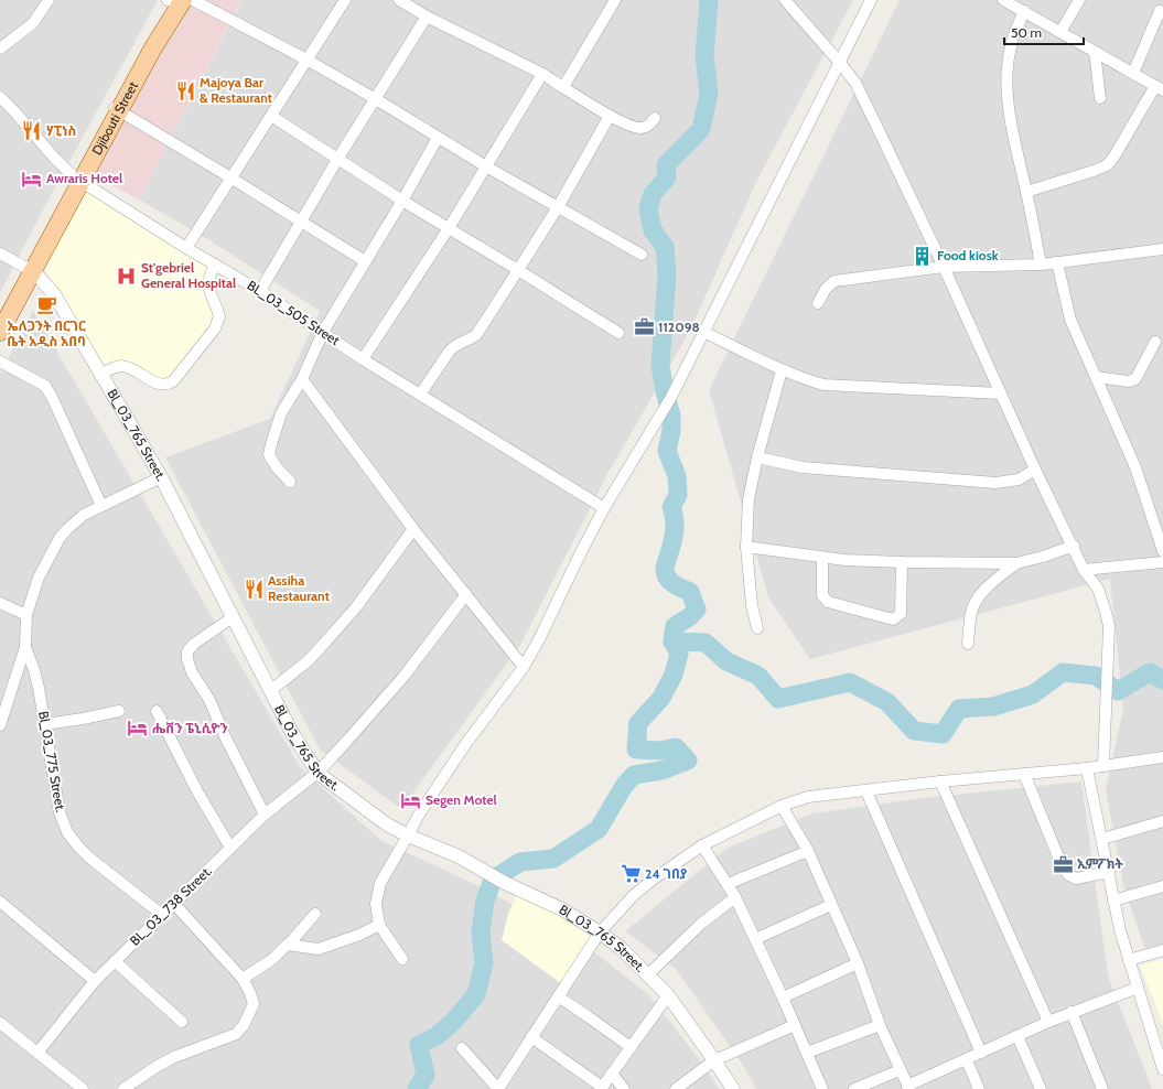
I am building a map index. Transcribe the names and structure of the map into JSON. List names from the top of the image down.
{
  "streets": {
    "main road": ["Djibouti Street"],
    "street": [
      "BL_03_505 Street",
      "Bl_03_765 Street.",
      "Bl_03_775 Street.",
      "BL_03_738 Street."
    ]
  },
  "crossings": [
    ["Djibouti Street", "BL_03_505 Street"],
    ["Djibouti Street", "Bl_03_765 Street."],
    ["Bl_03_765 Street.", "BL_03_738 Street."],
    ["Bl_03_775 Street.", "BL_03_738 Street."]
  ],
  "places": {
    "restaurant": ["Majoya Bar & Restaurant", "ሃፒነስ", "Assiha Restaurant"],
    "hotel": ["Awraris Hotel", "ሔቨን ፔኒሲዮን", "Segen Motel"],
    "building": ["Food kiosk"],
    "hospital": ["St'gebriel General Hospital"],
    "cafe": ["ኤለጋንት በርገር ቤት አዲስ አበባ"],
    "office": ["112098", "ኢምፖክት"],
    "supermarket": ["24 ገበያ"]
  },
  "scale_bar": "50 m"
}
